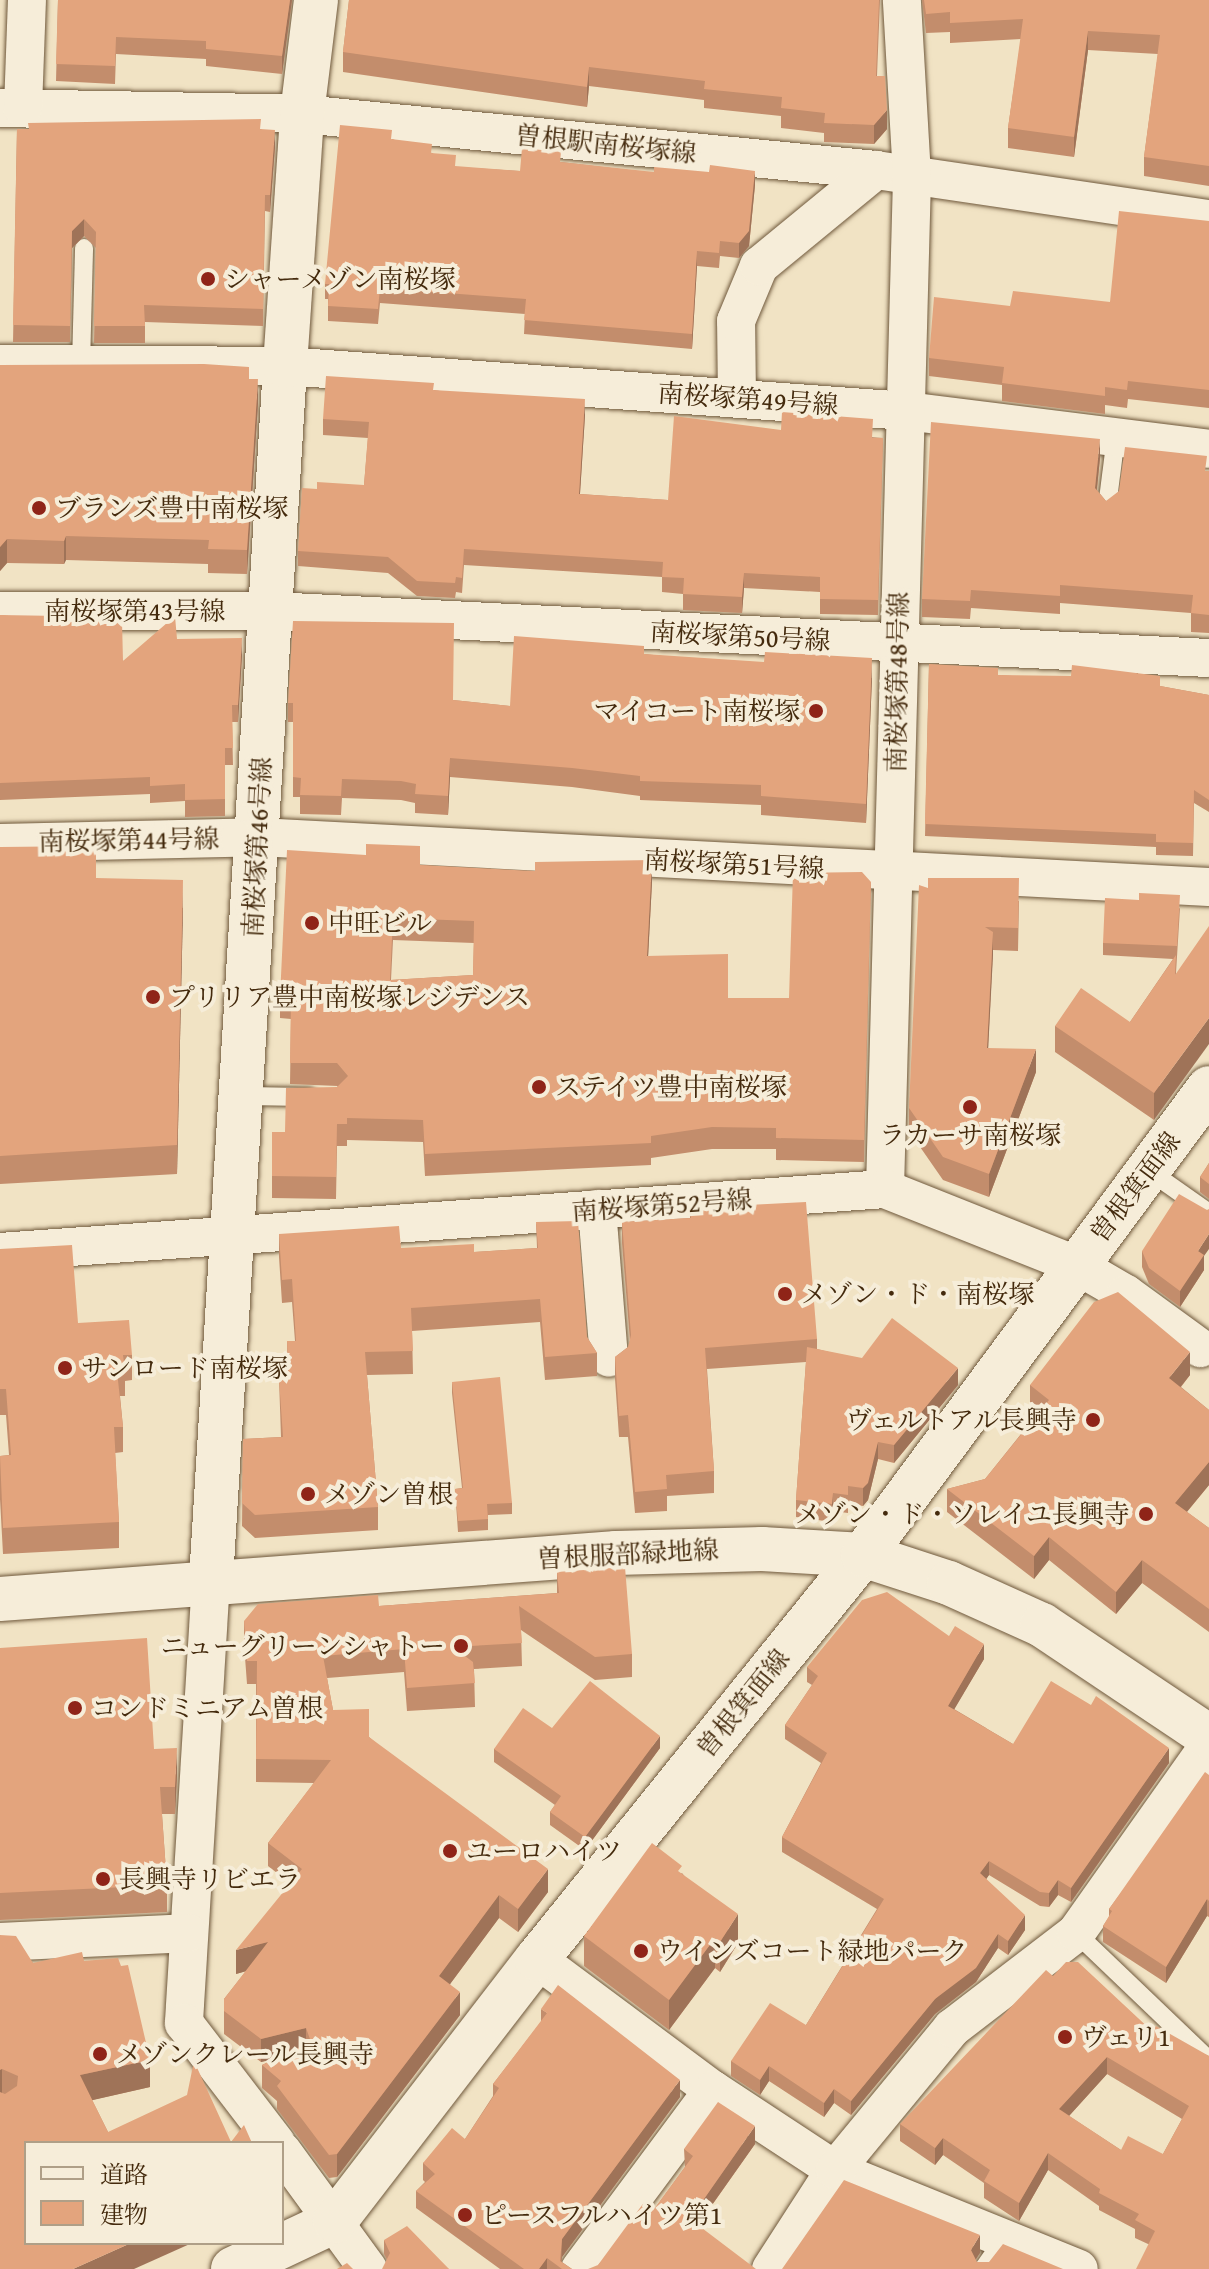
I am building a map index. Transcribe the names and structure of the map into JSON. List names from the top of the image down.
{
  "streets": {
    "street": [
      "曽根駅南桜塚線",
      "南桜塚第49号線",
      "南桜塚第43号線",
      "南桜塚第50号線",
      "南桜塚第48号線",
      "南桜塚第44号線",
      "南桜塚第46号線",
      "南桜塚第51号線",
      "曽根箕面線",
      "南桜塚第52号線",
      "曽根服部緑地線"
    ]
  },
  "crossings": [
    ["曽根駅南桜塚線", "南桜塚第48号線"],
    ["曽根駅南桜塚線", "南桜塚第46号線"],
    ["南桜塚第49号線", "南桜塚第48号線"],
    ["南桜塚第49号線", "南桜塚第46号線"],
    ["南桜塚第43号線", "南桜塚第50号線"],
    ["南桜塚第43号線", "南桜塚第46号線"],
    ["南桜塚第50号線", "南桜塚第48号線"],
    ["南桜塚第50号線", "南桜塚第46号線"],
    ["南桜塚第48号線", "南桜塚第51号線"],
    ["南桜塚第48号線", "南桜塚第52号線"],
    ["南桜塚第44号線", "南桜塚第46号線"],
    ["南桜塚第44号線", "南桜塚第51号線"],
    ["南桜塚第46号線", "南桜塚第51号線"],
    ["南桜塚第46号線", "南桜塚第52号線"],
    ["南桜塚第46号線", "曽根服部緑地線"],
    ["曽根箕面線", "南桜塚第52号線"],
    ["曽根箕面線", "曽根服部緑地線"]
  ],
  "places": [
    "シャーメゾン南桜塚",
    "ブランズ豊中南桜塚",
    "マイコート南桜塚",
    "中旺ビル",
    "プリリア豊中南桜塚レジデンス",
    "ステイツ豊中南桜塚",
    "ラカーサ南桜塚",
    "メゾン・ド・南桜塚",
    "サンロード南桜塚",
    "ヴェルトアル長興寺",
    "メゾン曽根",
    "メゾン・ド・ソレイユ長興寺",
    "ニューグリーンシャトー",
    "コンドミニアム曽根",
    "ユーロハイツ",
    "長興寺リビエラ",
    "ウインズコート緑地パーク",
    "ヴェリ1",
    "メゾンクレール長興寺",
    "ピースフルハイツ第1"
  ],
  "legend": ["道路", "建物"]
}
